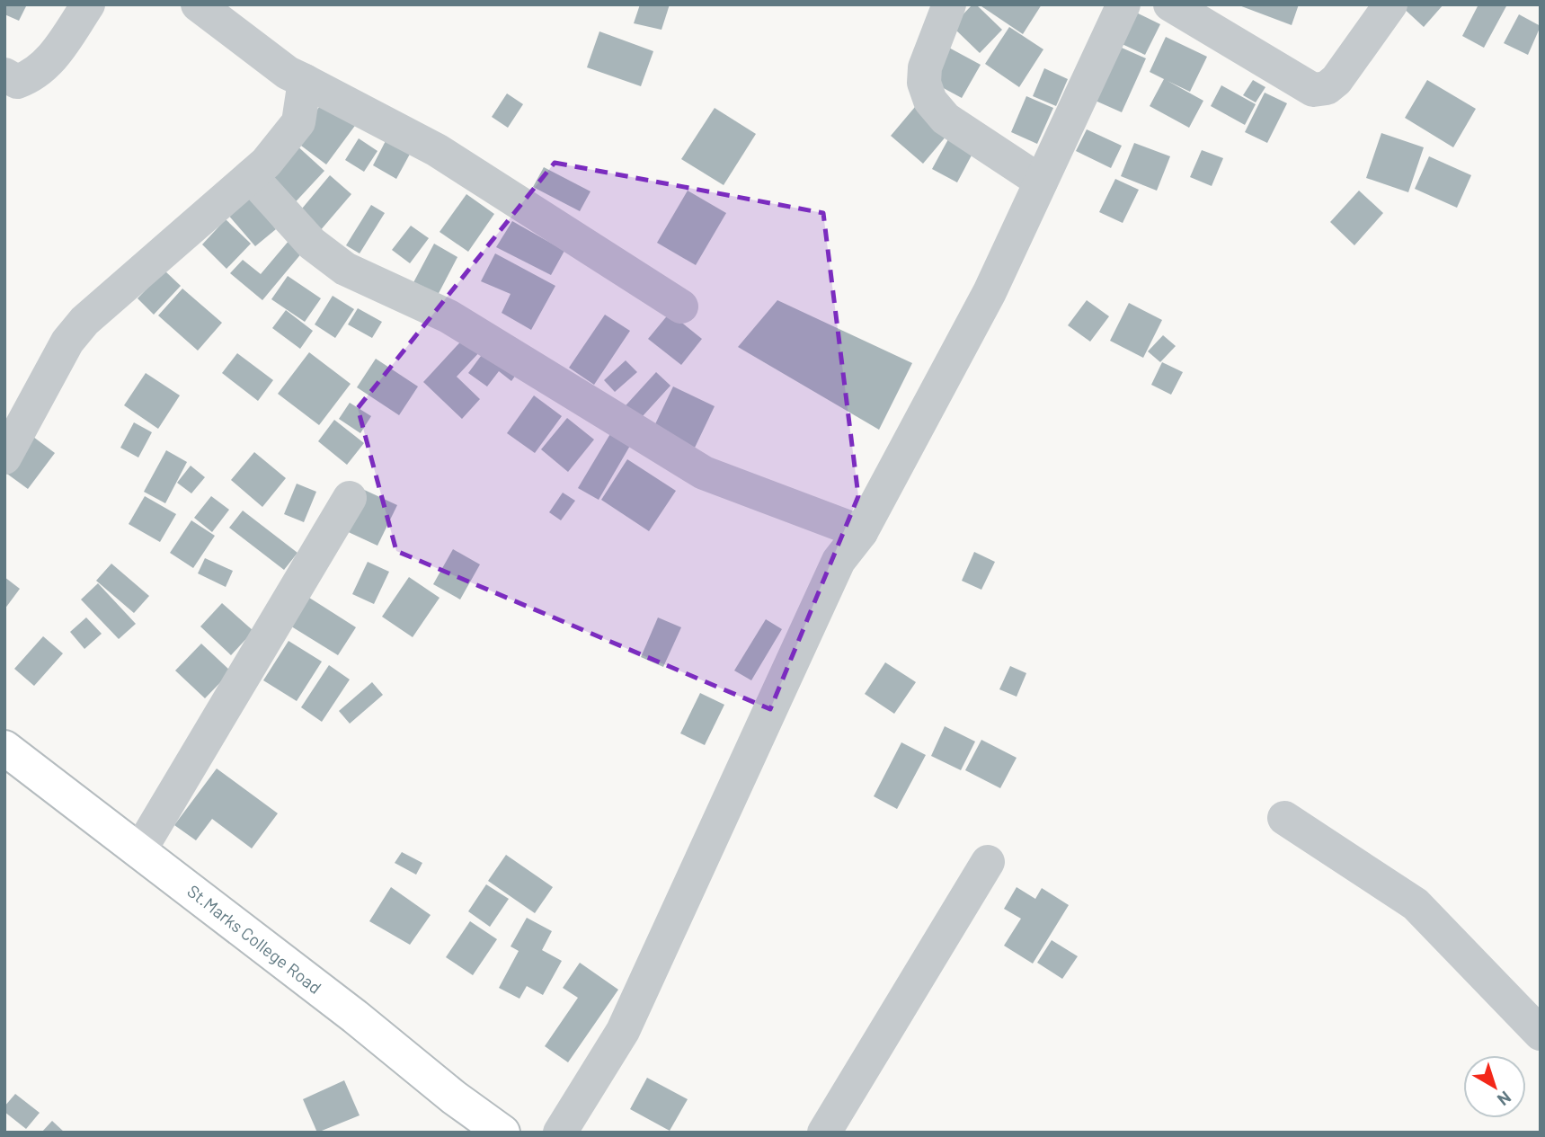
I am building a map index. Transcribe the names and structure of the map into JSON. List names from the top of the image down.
{
  "streets": {
    "main road": ["St.Marks College Road"]
  },
  "north": "bottom right"
}
